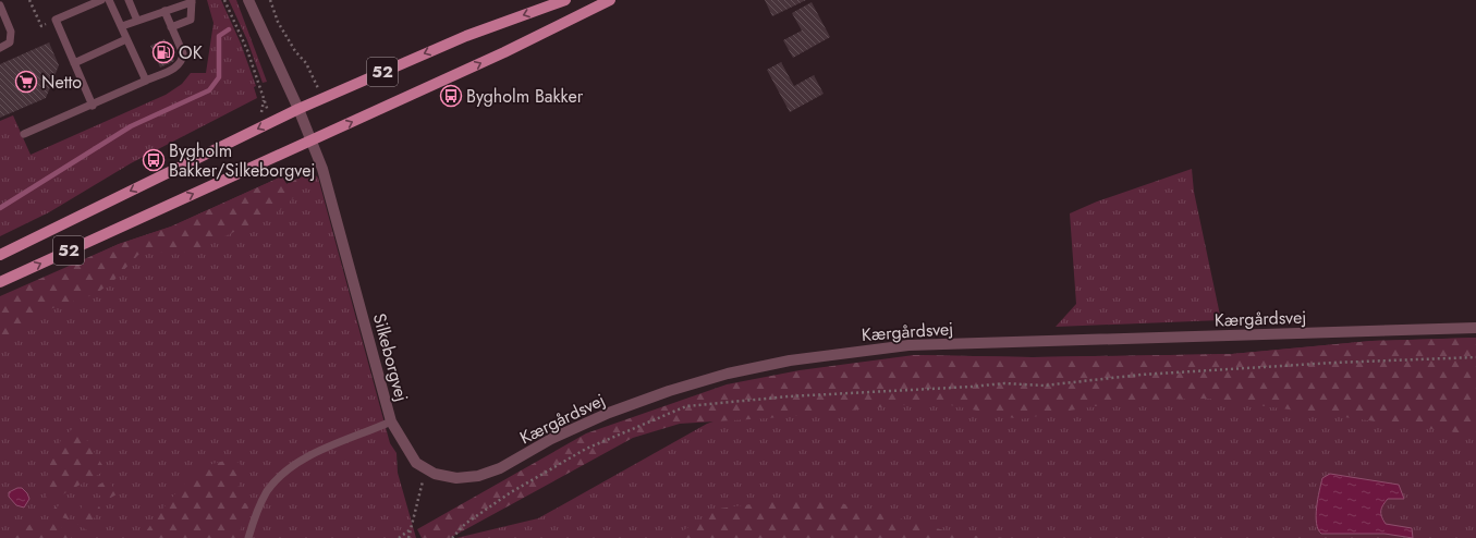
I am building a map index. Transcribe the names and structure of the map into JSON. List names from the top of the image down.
{
  "streets": {
    "main road": ["52"],
    "street": ["Kærgårdsvej", "Silkeborgvej"]
  },
  "crossings": [
    ["52", "Silkeborgvej"],
    ["Kærgårdsvej", "Silkeborgvej"]
  ],
  "places": {
    "fuel station": ["OK"],
    "supermarket": ["Netto"],
    "bus stop": ["Bygholm Bakker", "Bygholm Bakker/Silkeborgvej"]
  }
}
